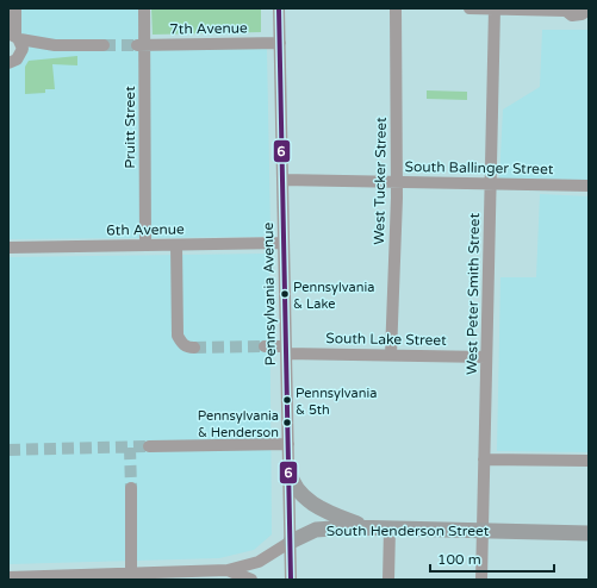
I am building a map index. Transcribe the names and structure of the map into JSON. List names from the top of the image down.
{
  "streets": {
    "main road": ["South Henderson Street"],
    "street": [
      "7th Avenue",
      "Pruitt Street",
      "South Ballinger Street",
      "West Tucker Street",
      "6th Avenue",
      "Pennsylvania Avenue",
      "West Peter Smith Street",
      "South Lake Street"
    ]
  },
  "crossings": [
    ["7th Avenue", "Pruitt Street"],
    ["7th Avenue", "Pennsylvania Avenue"],
    ["Pruitt Street", "6th Avenue"],
    ["South Ballinger Street", "West Tucker Street"],
    ["South Ballinger Street", "Pennsylvania Avenue"],
    ["South Ballinger Street", "West Peter Smith Street"],
    ["West Tucker Street", "South Lake Street"],
    ["6th Avenue", "Pennsylvania Avenue"],
    ["Pennsylvania Avenue", "South Lake Street"],
    ["Pennsylvania Avenue", "South Henderson Street"],
    ["West Peter Smith Street", "South Lake Street"],
    ["West Peter Smith Street", "South Henderson Street"]
  ],
  "places": ["Pennsylvania & Lake", "Pennsylvania & 5th", "Pennsylvania & Henderson"],
  "lines": ["transit line 6"],
  "scale_bar": "100 m"
}
